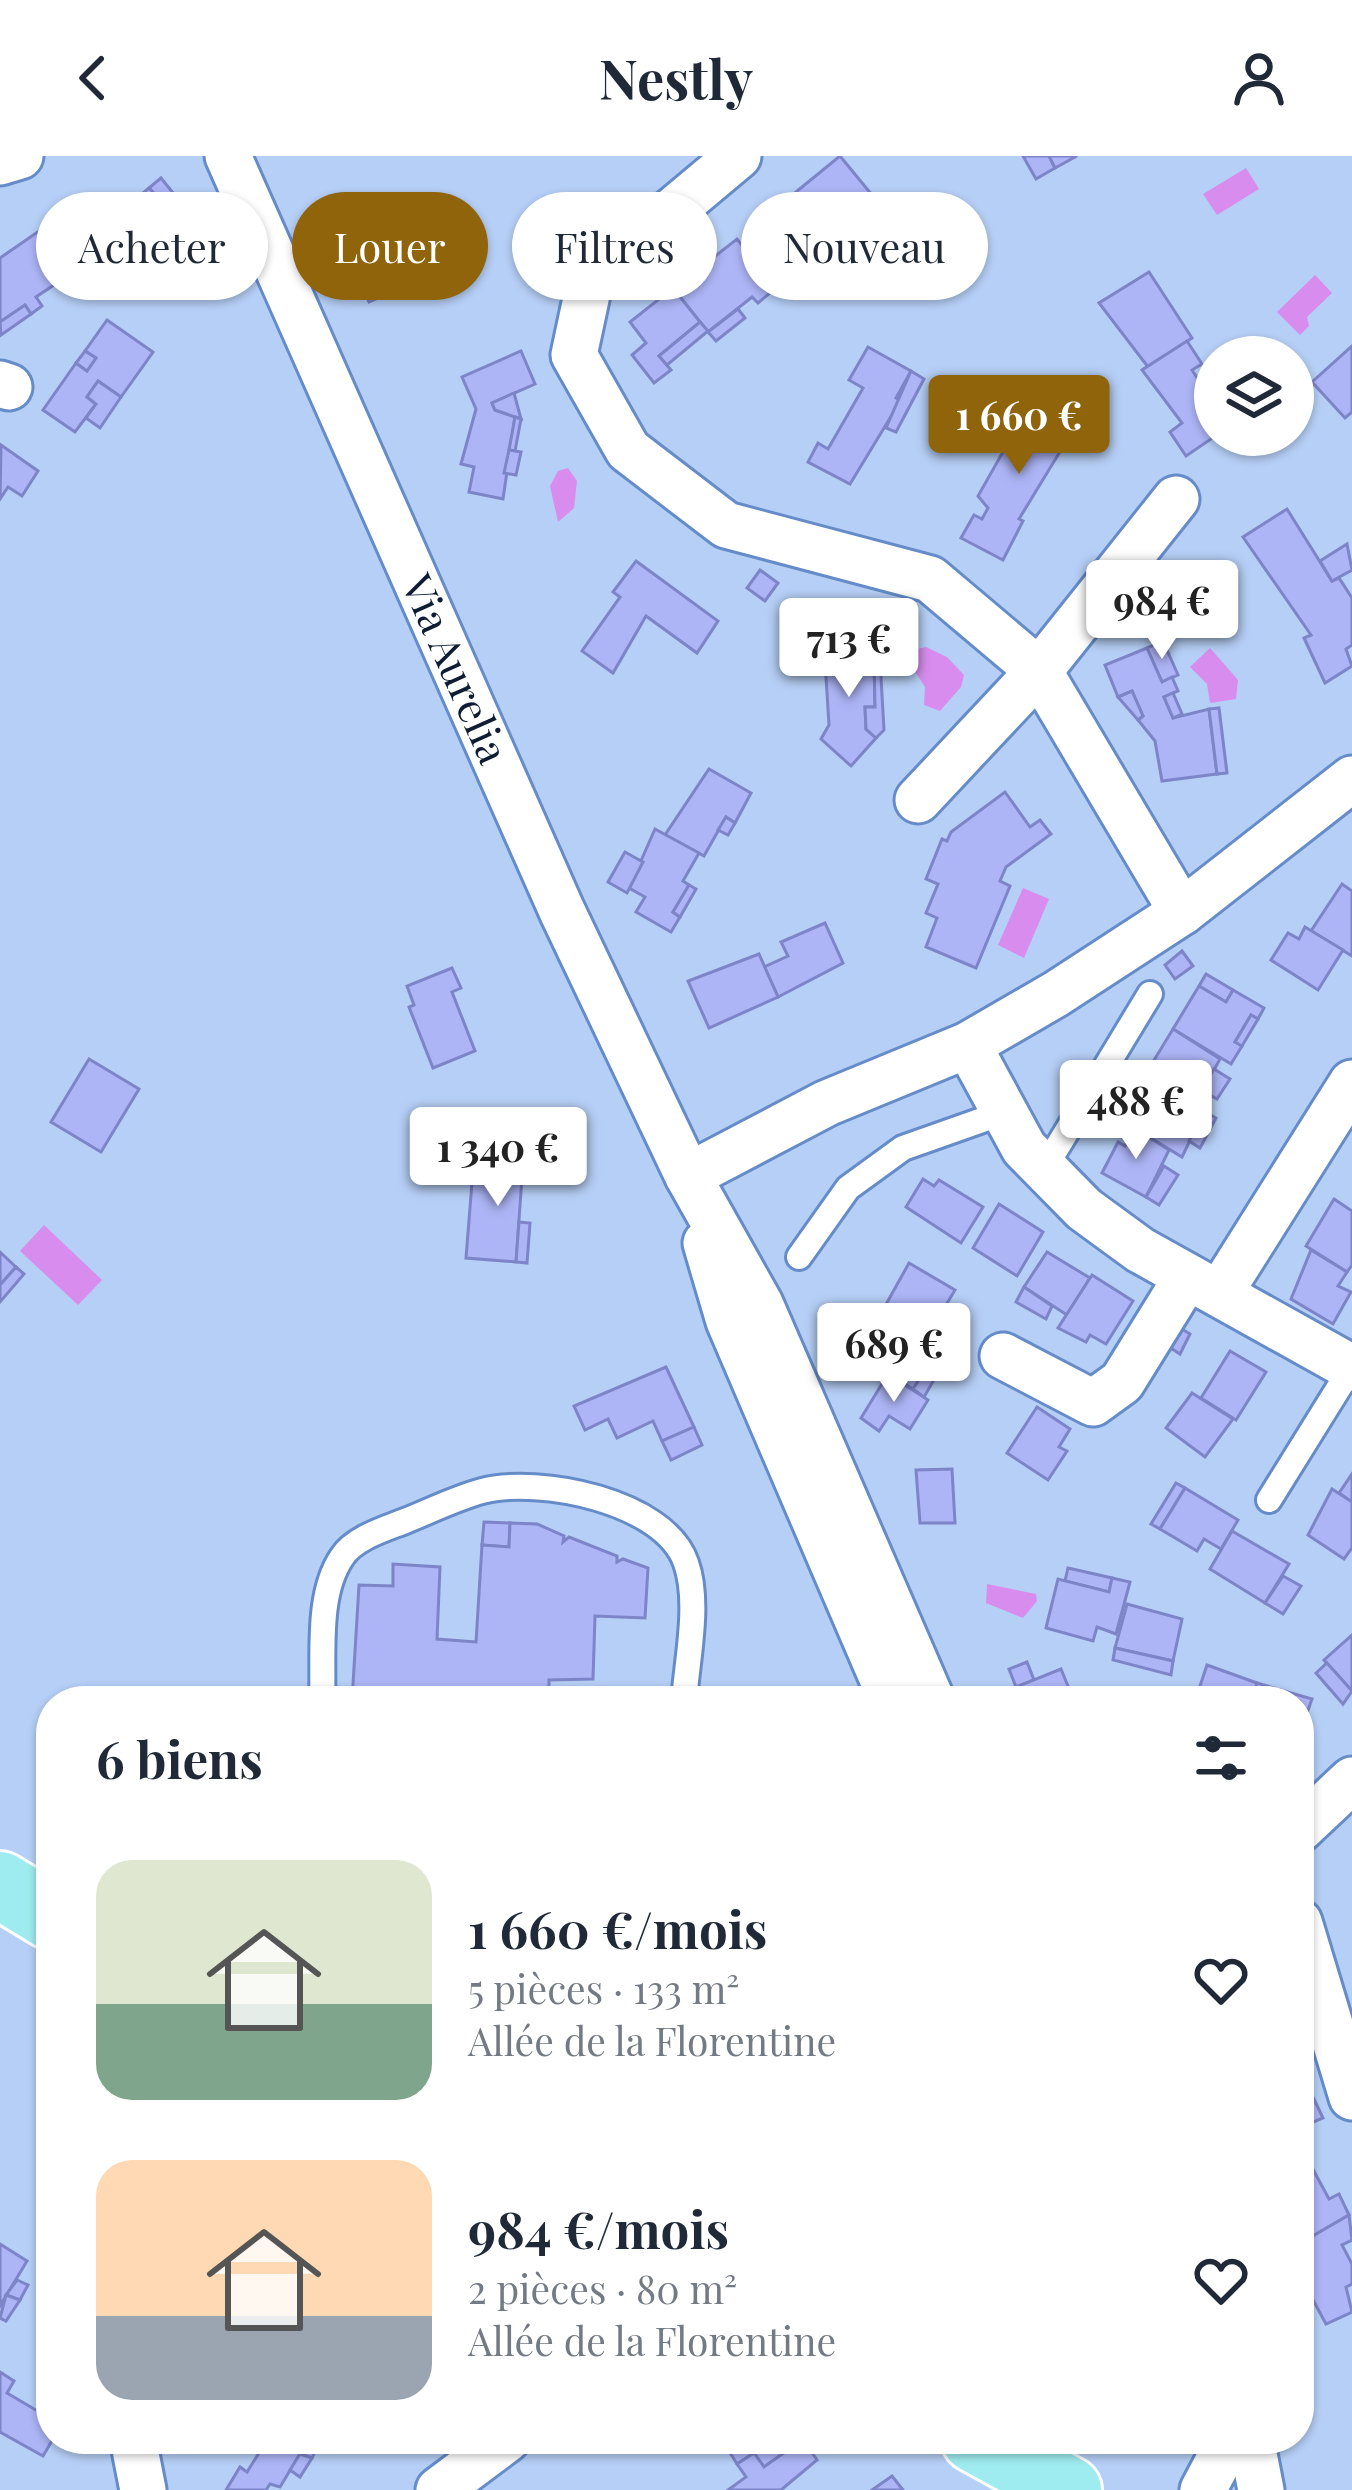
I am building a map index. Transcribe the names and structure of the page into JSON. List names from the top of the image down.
{
  "streets": {
    "street": ["Via Aurelia"]
  },
  "page": {
    "header": "Nestly",
    "chip": [
      "Acheter",
      "Louer",
      "Filtres",
      "Nouveau"
    ],
    "price": [
      "1 660 €",
      "984 €",
      "713 €",
      "488 €",
      "1 340 €",
      "689 €"
    ],
    "heading": "6 biens",
    "list": [
      {
        "name": "1 660 €/mois",
        "note": "5 pièces · 133 m² · Allée de la Florentine"
      },
      {
        "name": "984 €/mois",
        "note": "2 pièces · 80 m² · Allée de la Florentine"
      }
    ]
  }
}
